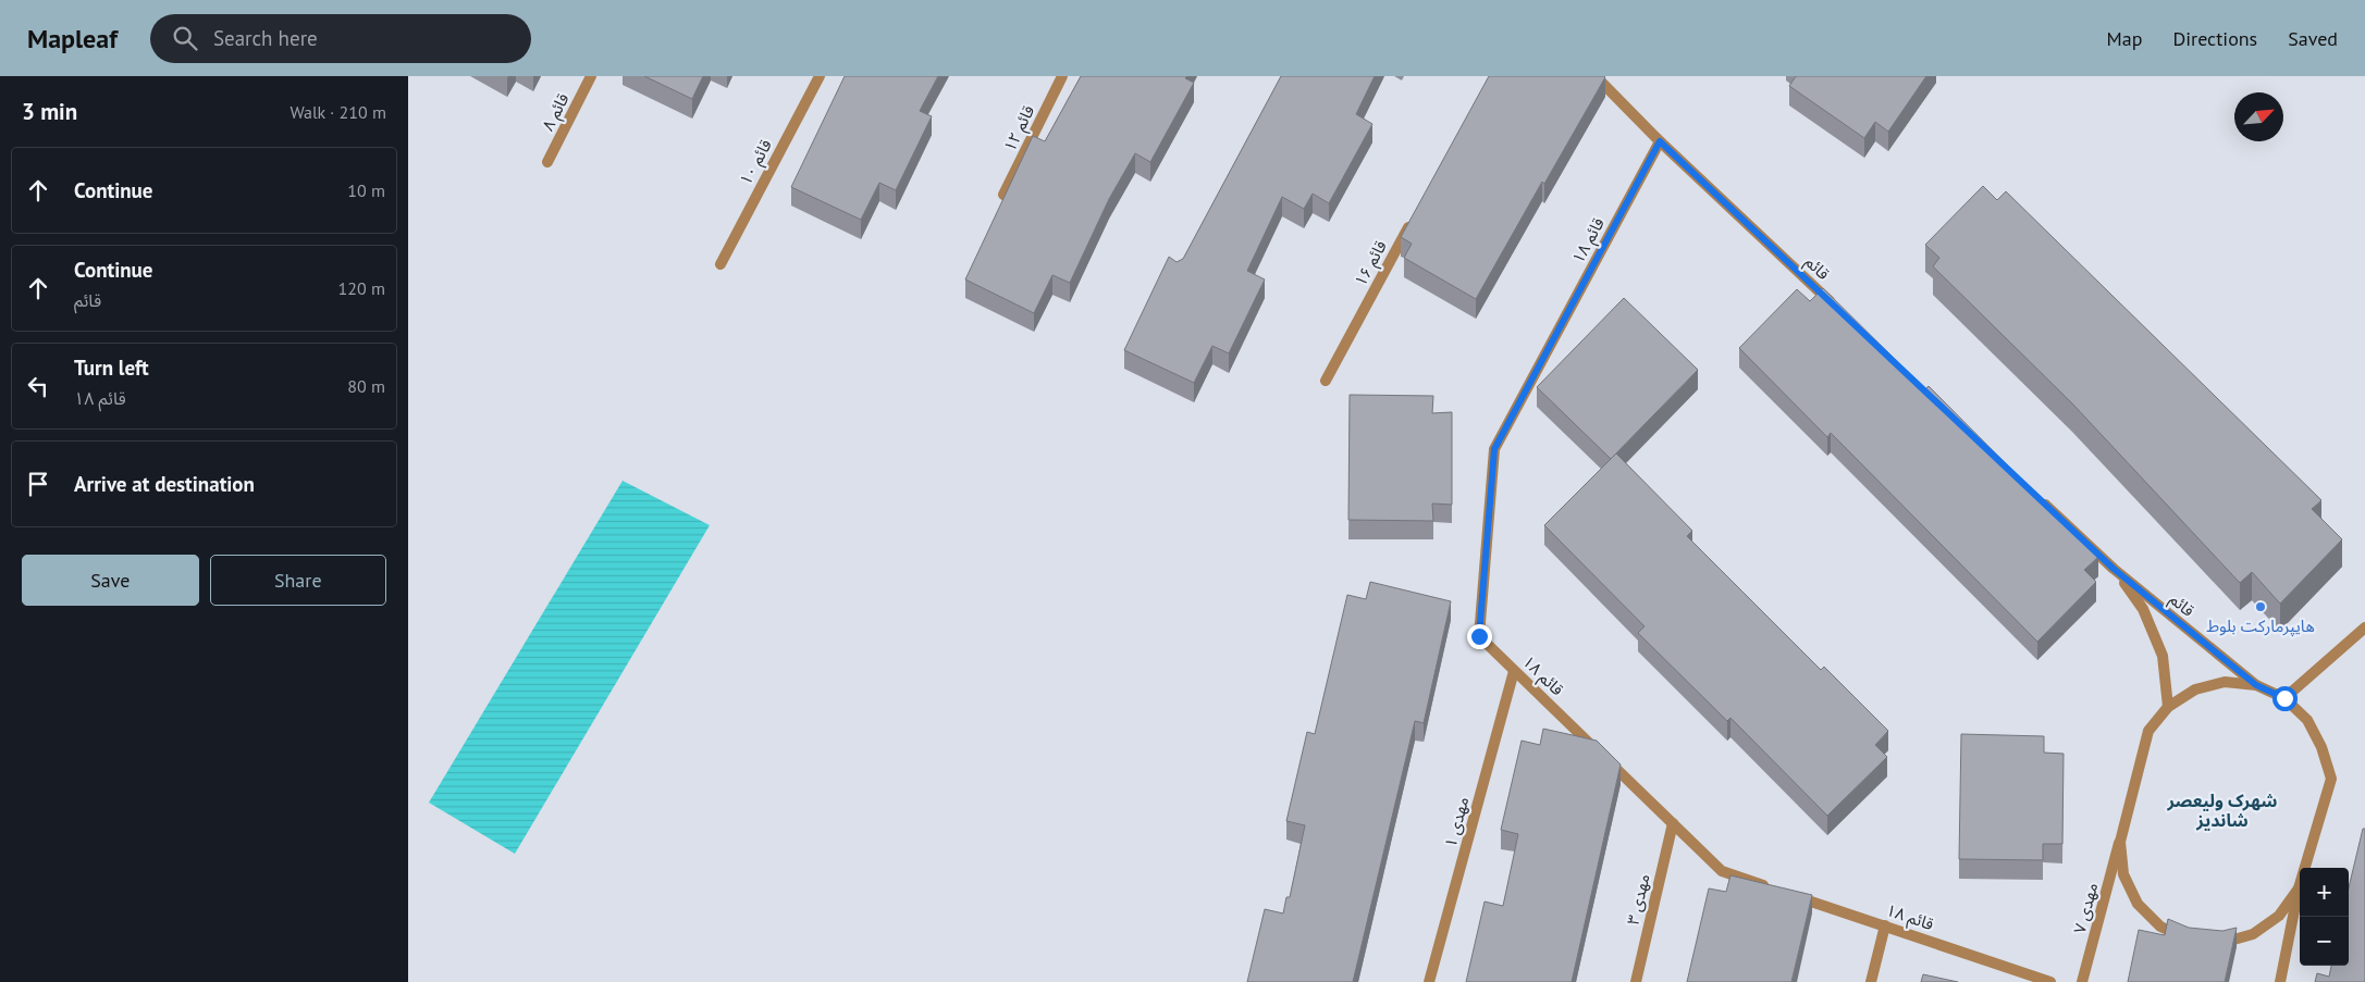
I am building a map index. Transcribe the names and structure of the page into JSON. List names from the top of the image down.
{
  "streets": {
    "street": [
      "قائم ۸",
      "قائم ۱۲",
      "قائم ۱۰",
      "قائم ۱۸",
      "قائم ۱۶",
      "قائم",
      "مهدی ۱",
      "مهدی ۳",
      "مهدی ۷"
    ]
  },
  "crossings": [
    ["قائم ۱۸", "قائم"],
    ["قائم ۱۸", "مهدی ۱"],
    ["قائم ۱۸", "مهدی ۳"],
    ["قائم", "مهدی ۷"]
  ],
  "districts": ["شهرک ولیعصر شاندیز"],
  "places": ["هایپرمارکت بلوط"],
  "north": "top right",
  "page": {
    "header": "Mapleaf",
    "search": "Search here",
    "nav": ["Map", "Directions", "Saved"],
    "heading": ["3 min", "Walk · 210 m"],
    "list": [
      ["Continue", "10 m"],
      ["Continue", "قائم", "120 m"],
      ["Turn left", "قائم ۱۸", "80 m"],
      "Arrive at destination"
    ],
    "buttons": ["Save", "Share"],
    "map_buttons": ["+", "−"]
  }
}
